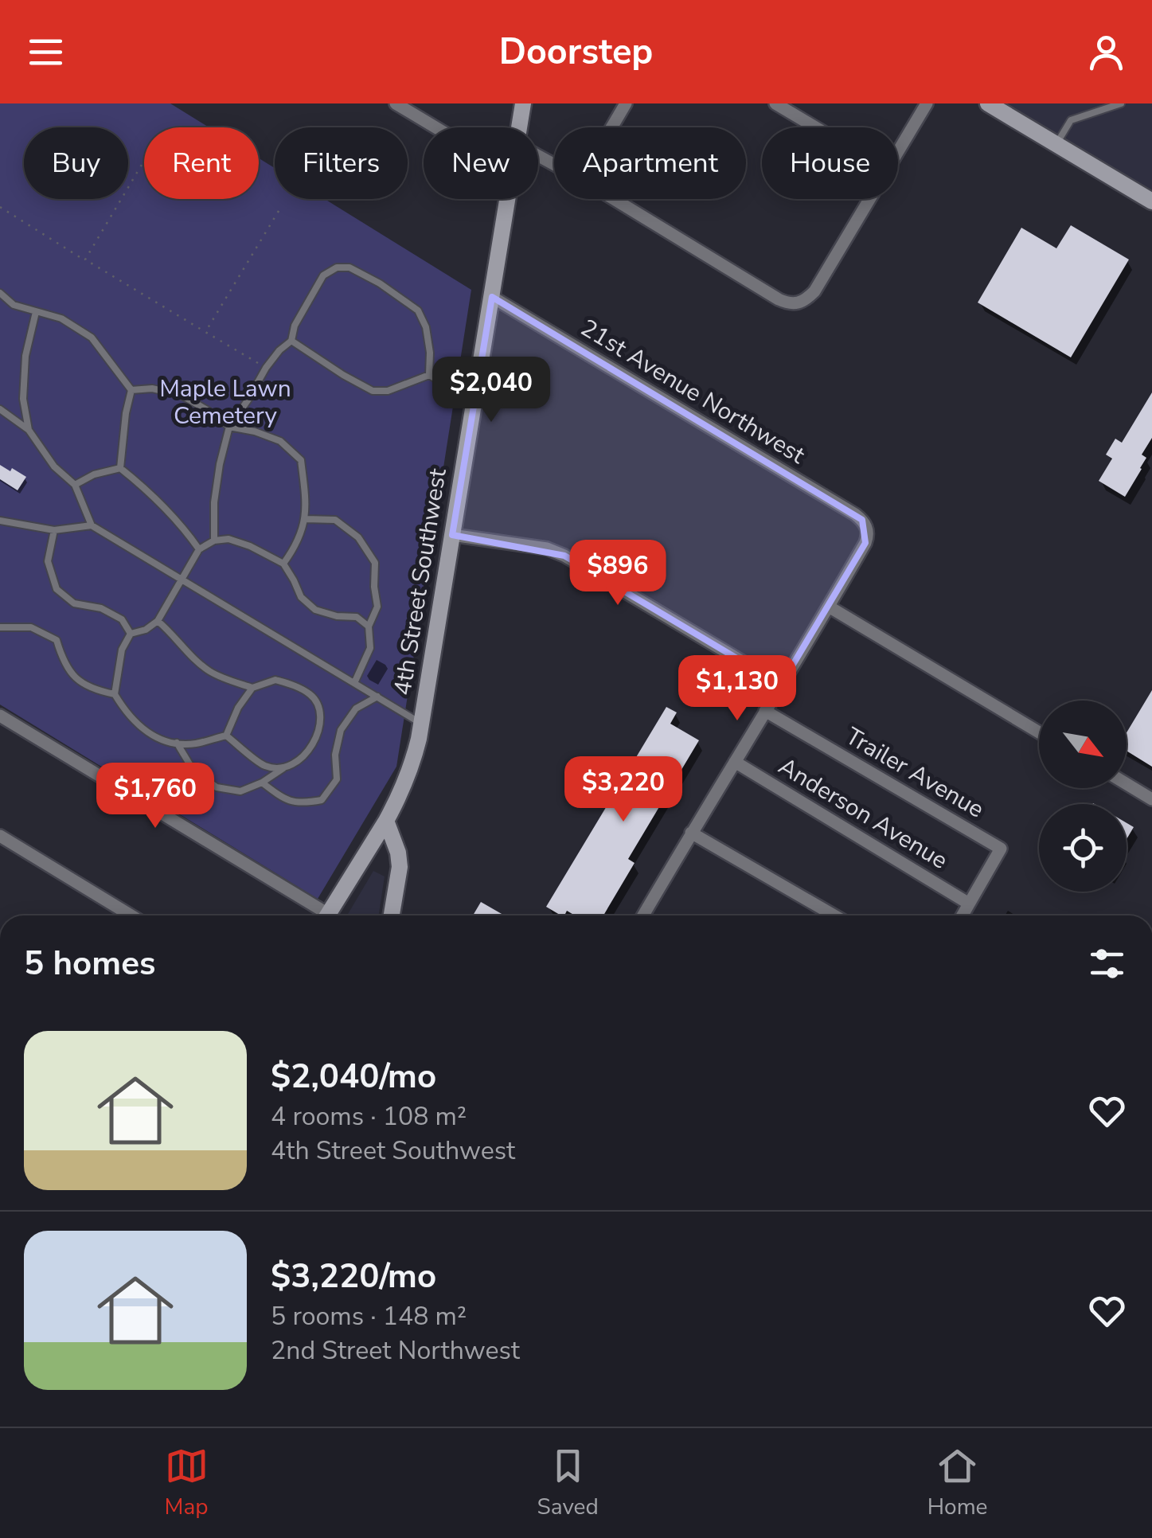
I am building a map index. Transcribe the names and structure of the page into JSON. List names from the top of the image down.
{
  "streets": {
    "street": [
      "21st Avenue Northwest",
      "4th Street Southwest",
      "Trailer Avenue",
      "Anderson Avenue"
    ]
  },
  "crossings": [
    ["21st Avenue Northwest", "4th Street Southwest"],
    ["Trailer Avenue", "Anderson Avenue"]
  ],
  "parks": ["Maple Lawn Cemetery"],
  "north": "bottom right",
  "page": {
    "header": "Doorstep",
    "chip": [
      "Buy",
      "Rent",
      "Filters",
      "New",
      "Apartment",
      "House"
    ],
    "price": [
      "$2,040",
      "$896",
      "$1,130",
      "$3,220",
      "$1,760"
    ],
    "heading": "5 homes",
    "list": [
      {
        "name": "$2,040/mo",
        "note": "4 rooms · 108 m² · 4th Street Southwest"
      },
      {
        "name": "$3,220/mo",
        "note": "5 rooms · 148 m² · 2nd Street Northwest"
      }
    ],
    "tabs": ["Map", "Saved", "Home"]
  }
}
